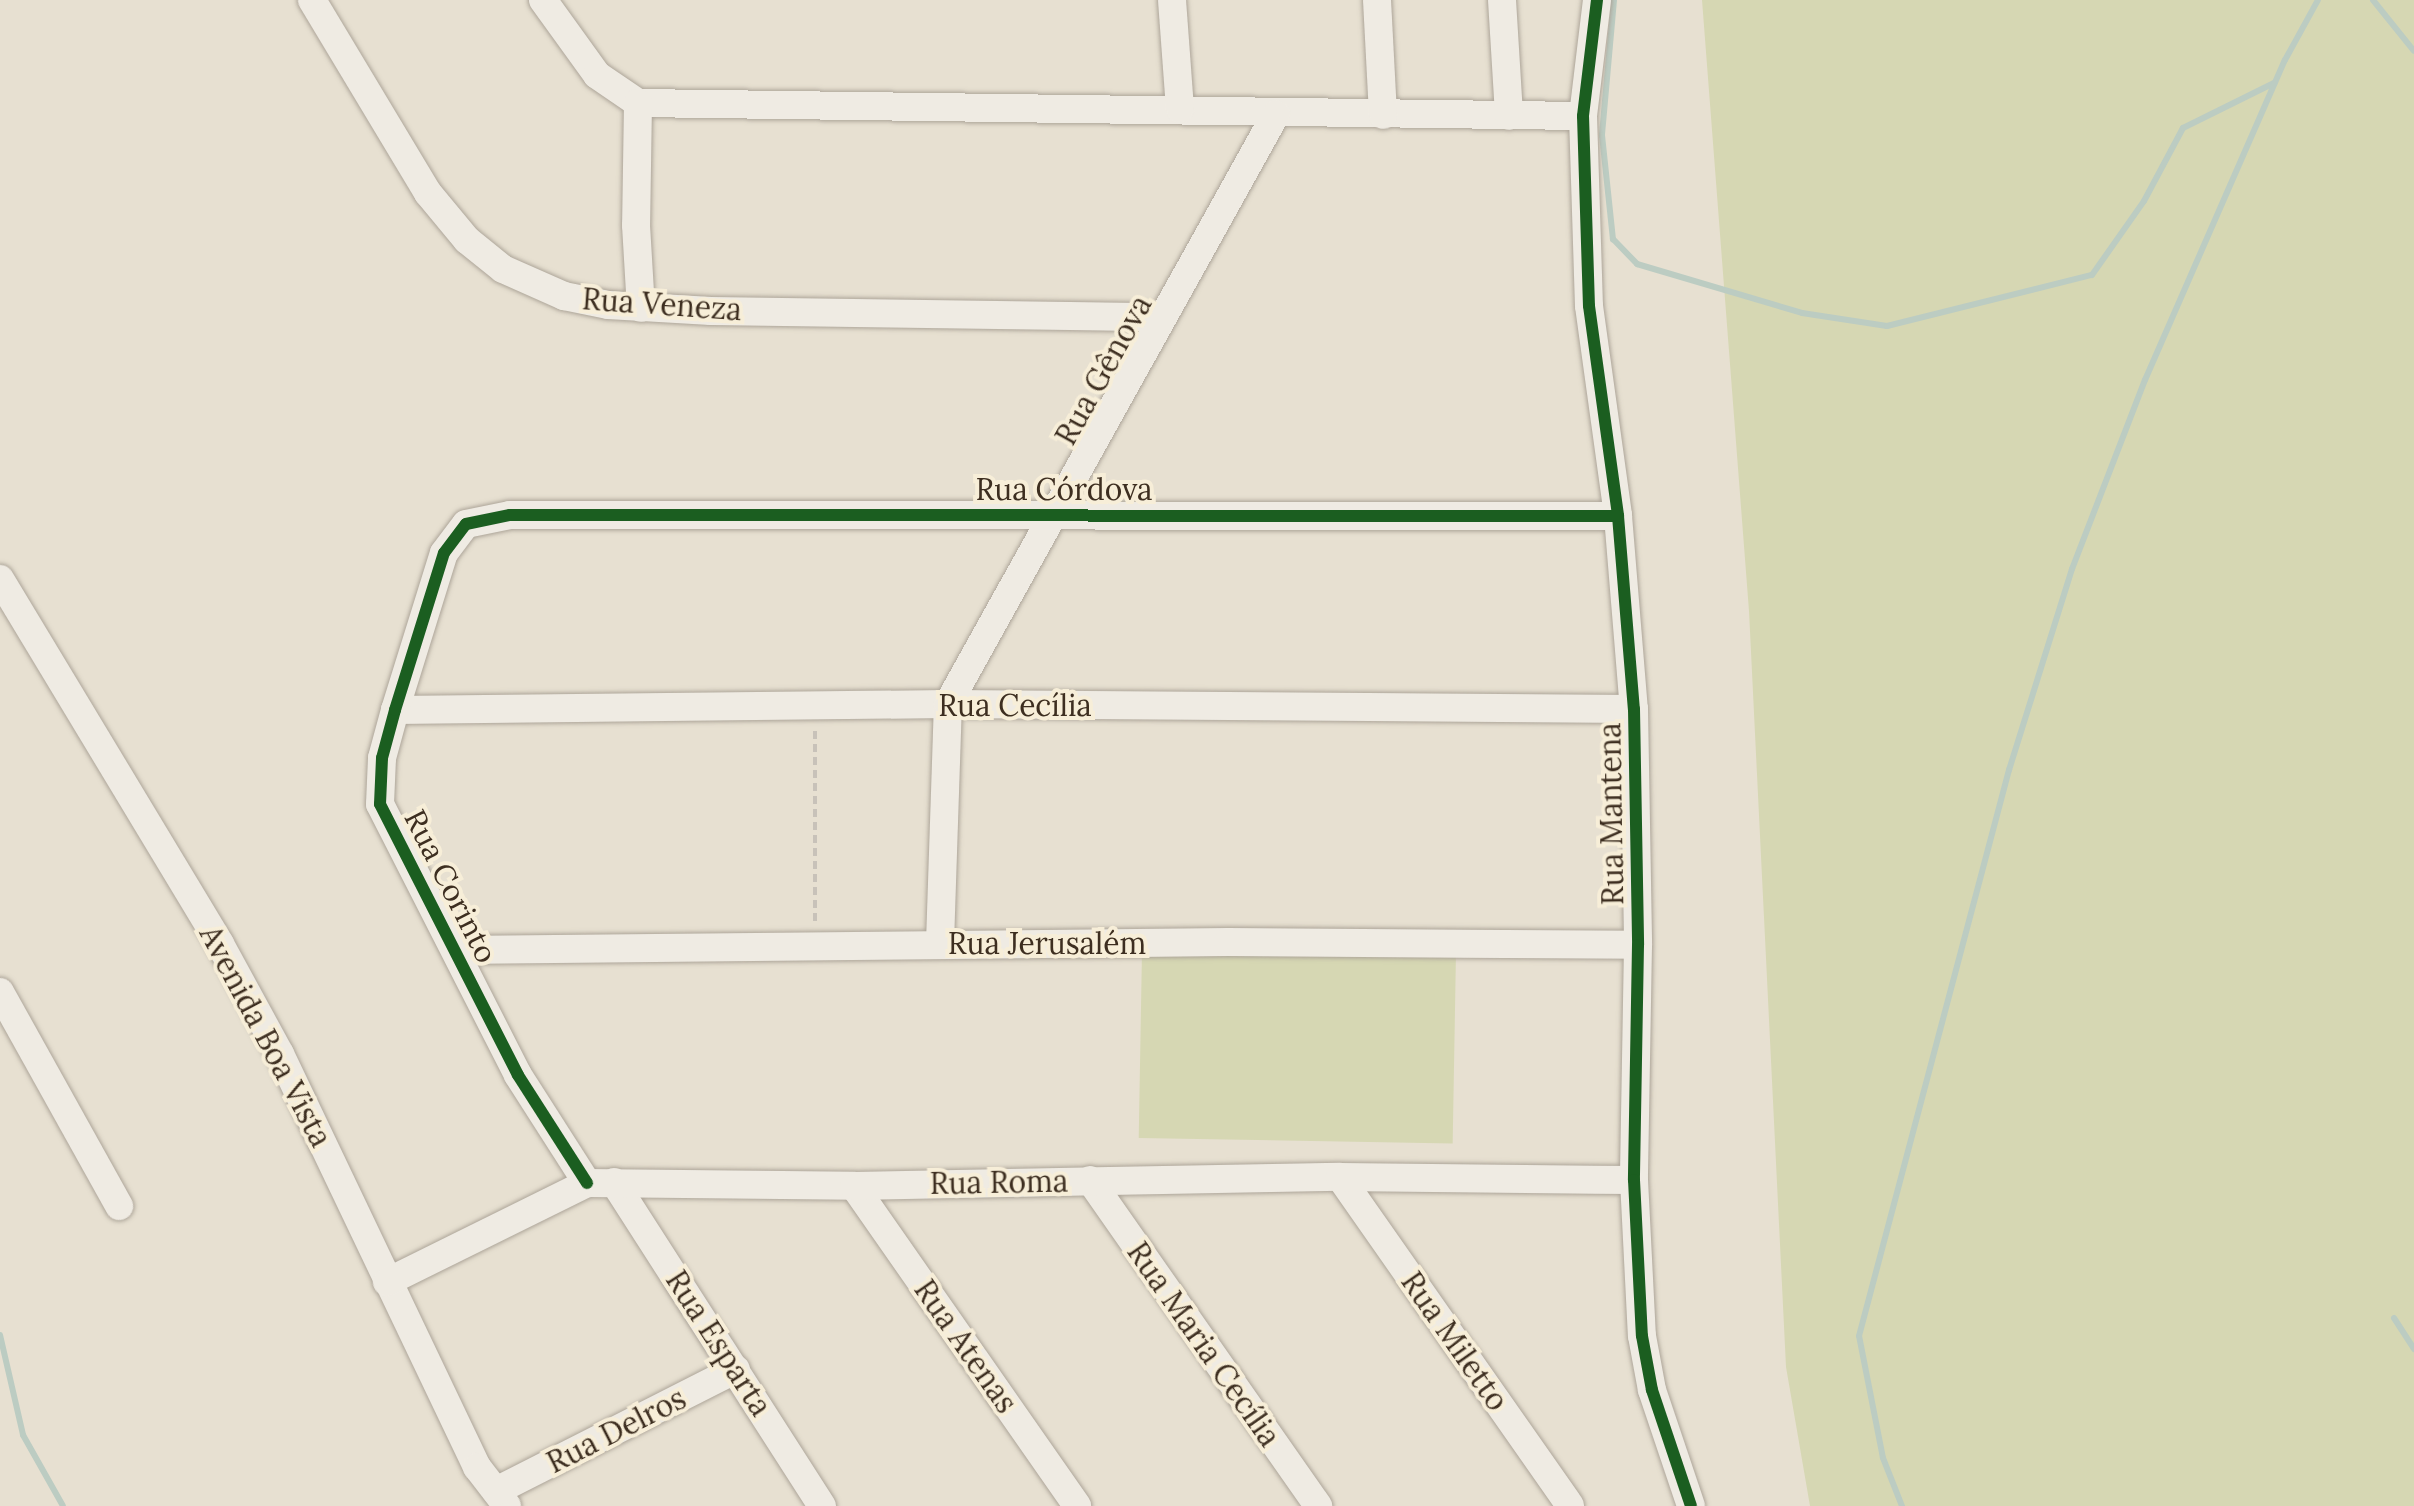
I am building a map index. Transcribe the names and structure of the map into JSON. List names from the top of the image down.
{
  "streets": {
    "street": [
      "Rua Veneza",
      "Rua Gênova",
      "Rua Córdova",
      "Rua Cecília",
      "Rua Mantena",
      "Rua Corinto",
      "Rua Jerusalém",
      "Avenida Boa Vista",
      "Rua Roma",
      "Rua Miletto",
      "Rua Esparta",
      "Rua Maria Cecília",
      "Rua Atenas",
      "Rua Delros"
    ]
  },
  "crossings": [
    ["Rua Veneza", "Rua Gênova"],
    ["Rua Gênova", "Rua Córdova"],
    ["Rua Gênova", "Rua Cecília"],
    ["Rua Gênova", "Rua Jerusalém"],
    ["Rua Córdova", "Rua Mantena"],
    ["Rua Córdova", "Rua Corinto"],
    ["Rua Cecília", "Rua Mantena"],
    ["Rua Cecília", "Rua Corinto"],
    ["Rua Mantena", "Rua Jerusalém"],
    ["Rua Mantena", "Rua Roma"],
    ["Rua Corinto", "Rua Jerusalém"],
    ["Rua Corinto", "Rua Roma"],
    ["Rua Corinto", "Rua Esparta"],
    ["Avenida Boa Vista", "Rua Roma"],
    ["Avenida Boa Vista", "Rua Delros"],
    ["Rua Roma", "Rua Miletto"],
    ["Rua Roma", "Rua Esparta"],
    ["Rua Roma", "Rua Maria Cecília"],
    ["Rua Roma", "Rua Atenas"],
    ["Rua Esparta", "Rua Delros"]
  ]
}
